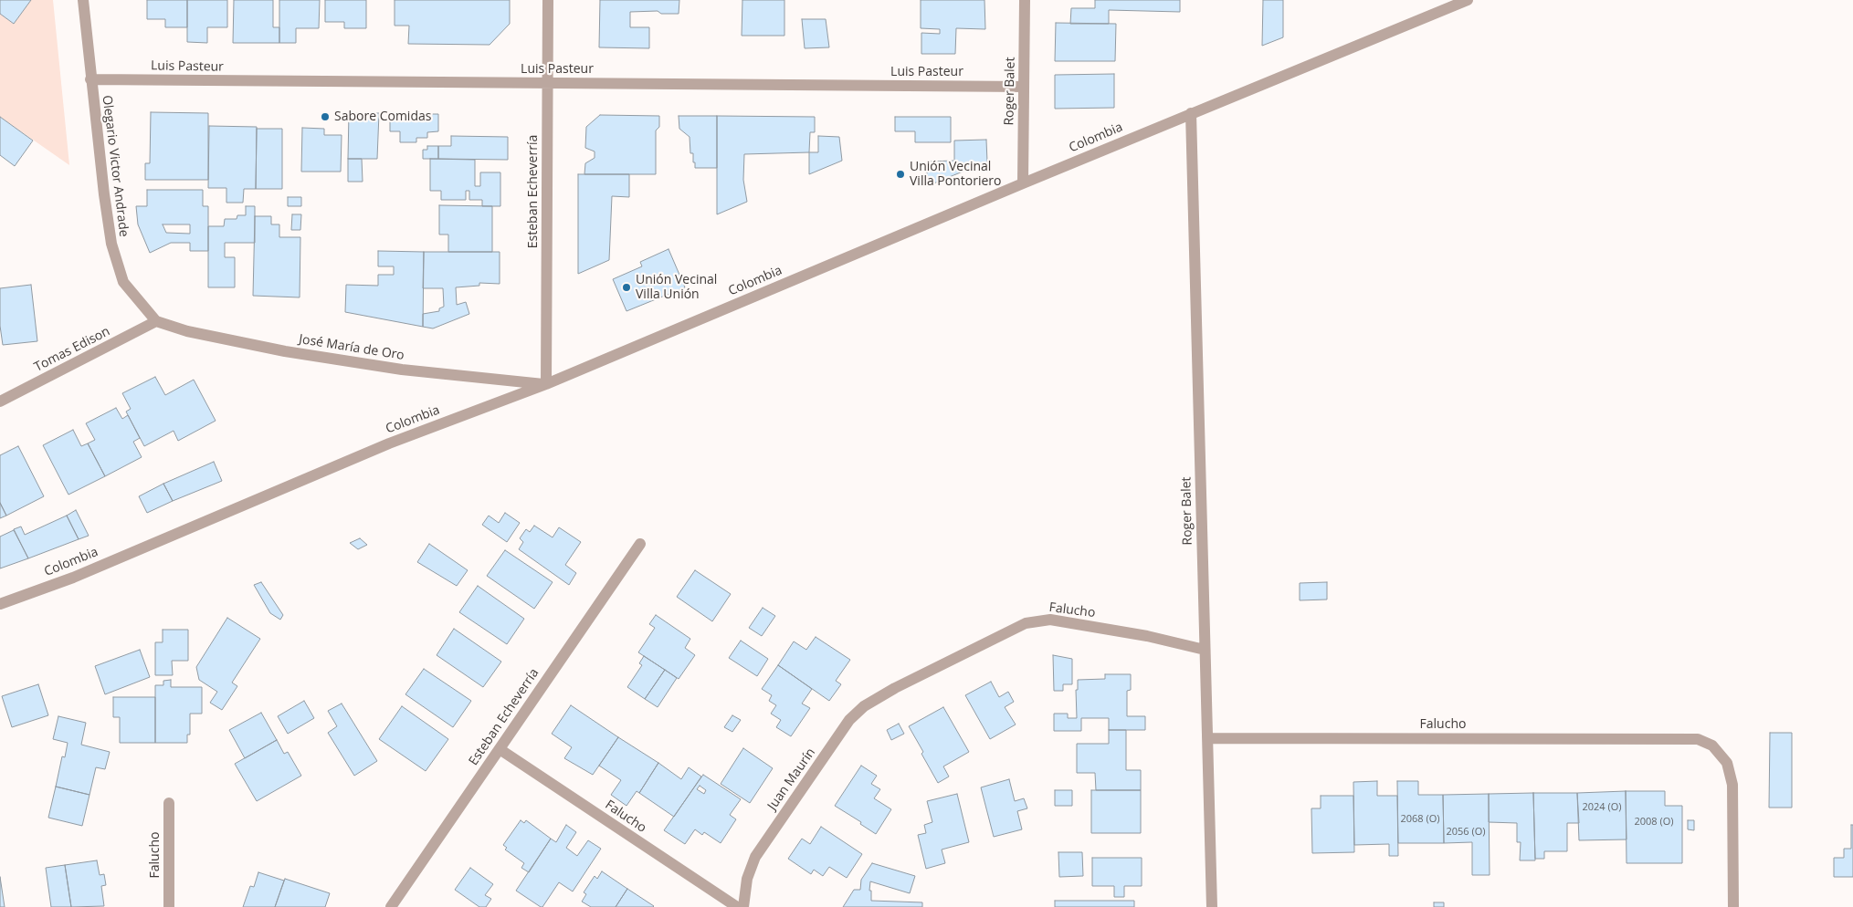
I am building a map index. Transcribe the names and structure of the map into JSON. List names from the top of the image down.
{
  "streets": {
    "street": [
      "Luis Pasteur",
      "Roger Balet",
      "Colombia",
      "Olegario Victor Andrade",
      "Esteban Echeverría",
      "José María de Oro",
      "Tomas Edison",
      "Falucho",
      "Juan Maurín"
    ]
  },
  "crossings": [
    ["Luis Pasteur", "Roger Balet"],
    ["Luis Pasteur", "Olegario Victor Andrade"],
    ["Luis Pasteur", "Esteban Echeverría"],
    ["Roger Balet", "Colombia"],
    ["Roger Balet", "Falucho"],
    ["Colombia", "Esteban Echeverría"],
    ["Colombia", "José María de Oro"],
    ["Olegario Victor Andrade", "José María de Oro"],
    ["Olegario Victor Andrade", "Tomas Edison"],
    ["Esteban Echeverría", "José María de Oro"],
    ["Esteban Echeverría", "Falucho"],
    ["José María de Oro", "Tomas Edison"],
    ["Falucho", "Juan Maurín"]
  ],
  "places": ["Sabore Comidas", "Unión Vecinal Villa Pontoriero", "Unión Vecinal Villa Unión"],
  "house_numbers": [
    "2024 (O)",
    "2068 (O)",
    "2008 (O)",
    "2056 (O)"
  ]
}
